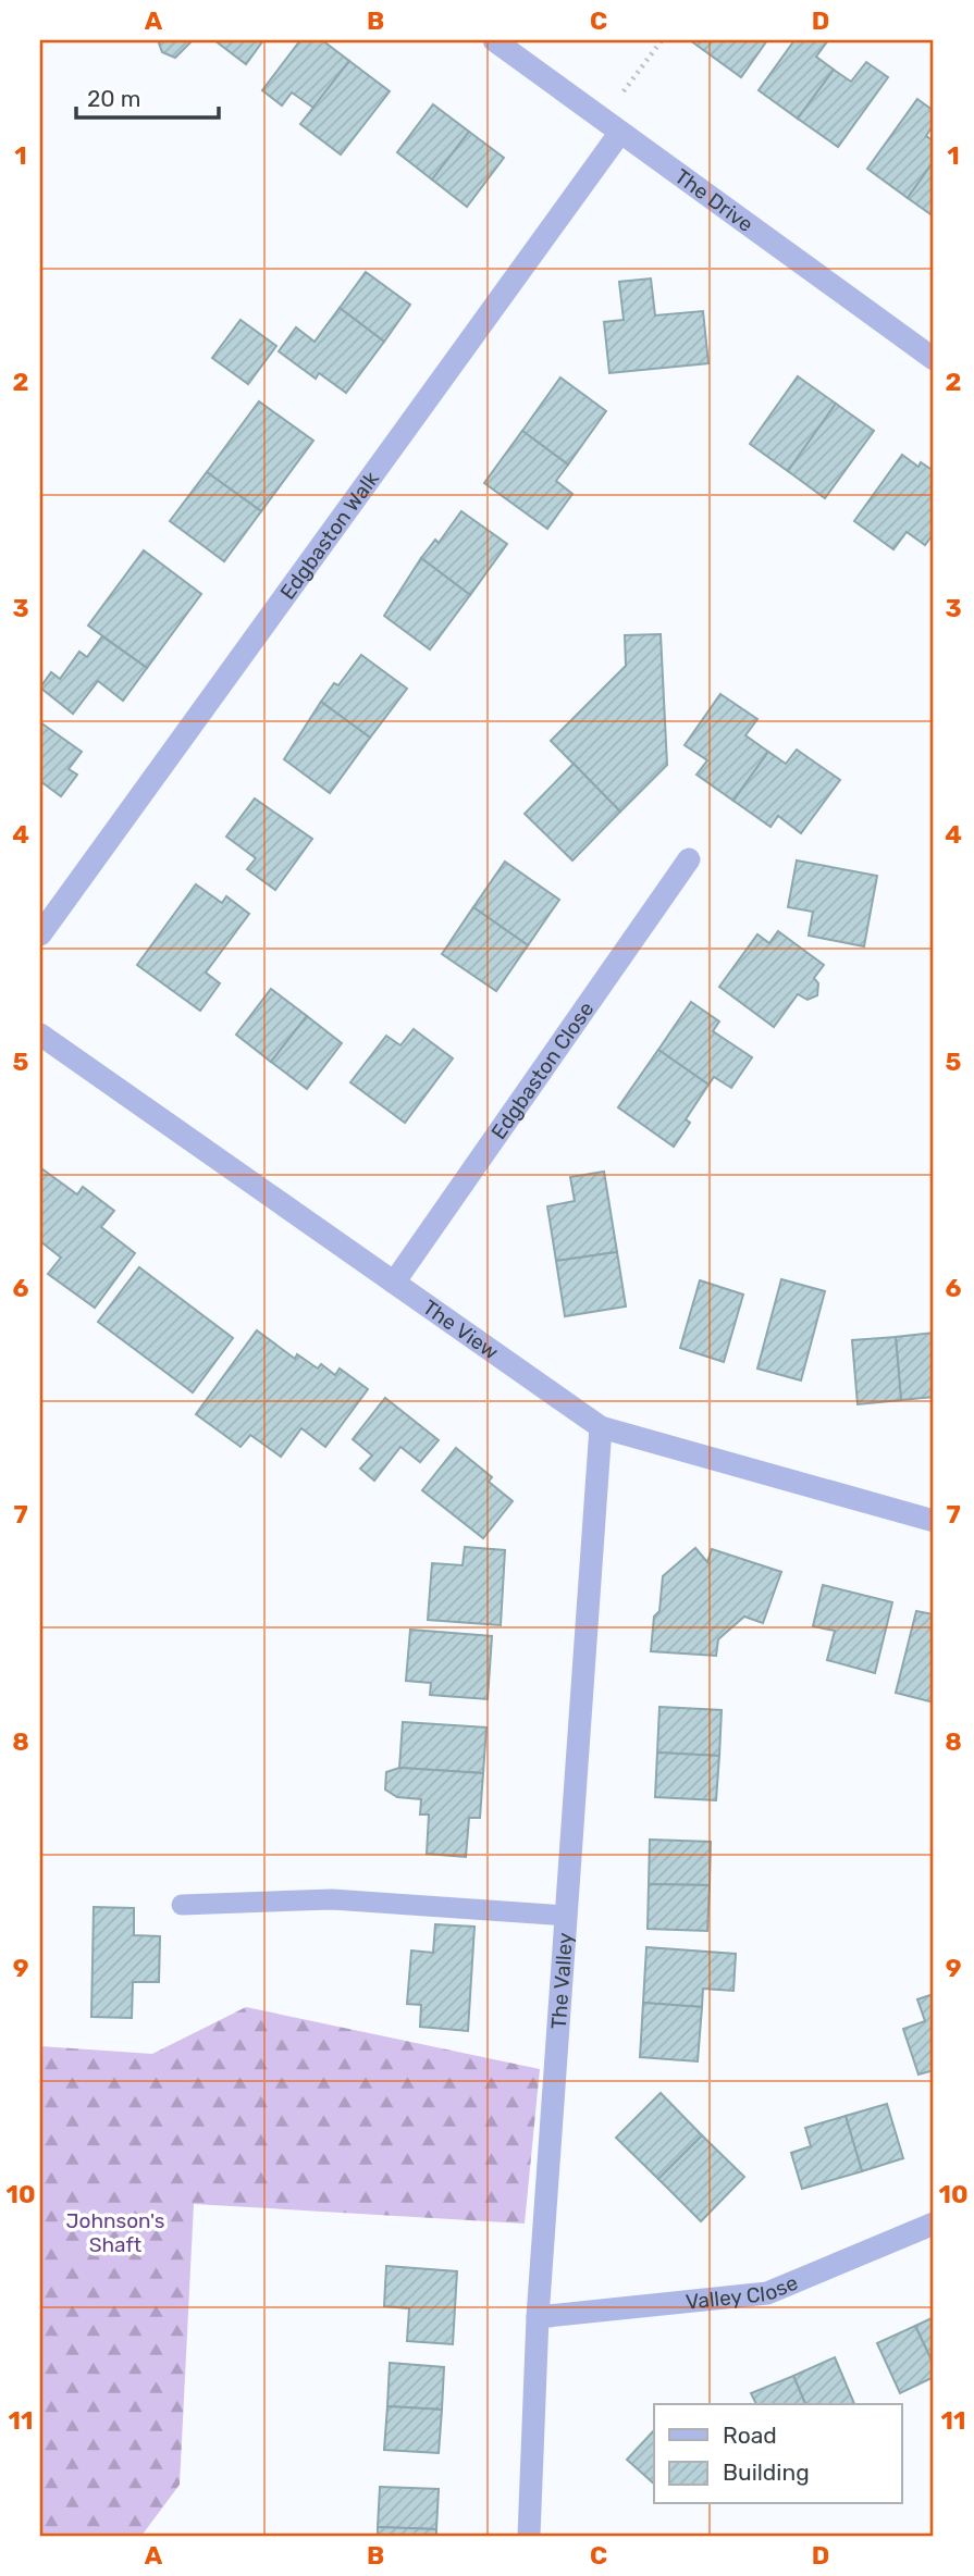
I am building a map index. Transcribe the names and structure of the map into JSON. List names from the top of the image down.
{
  "streets": {
    "street": [
      "The Drive",
      "Edgbaston Walk",
      "Edgbaston Close",
      "The View",
      "The Valley",
      "Valley Close"
    ]
  },
  "crossings": [
    ["The Drive", "Edgbaston Walk"],
    ["Edgbaston Close", "The View"],
    ["The View", "The Valley"],
    ["The Valley", "Valley Close"]
  ],
  "parks": ["Johnson's Shaft"],
  "legend": ["Road", "Building"],
  "scale_bar": "20 m",
  "grid": {
    "columns": [
      "A",
      "B",
      "C",
      "D"
    ],
    "rows": [
      "1",
      "2",
      "3",
      "4",
      "5",
      "6",
      "7",
      "8",
      "9",
      "10",
      "11"
    ]
  }
}
